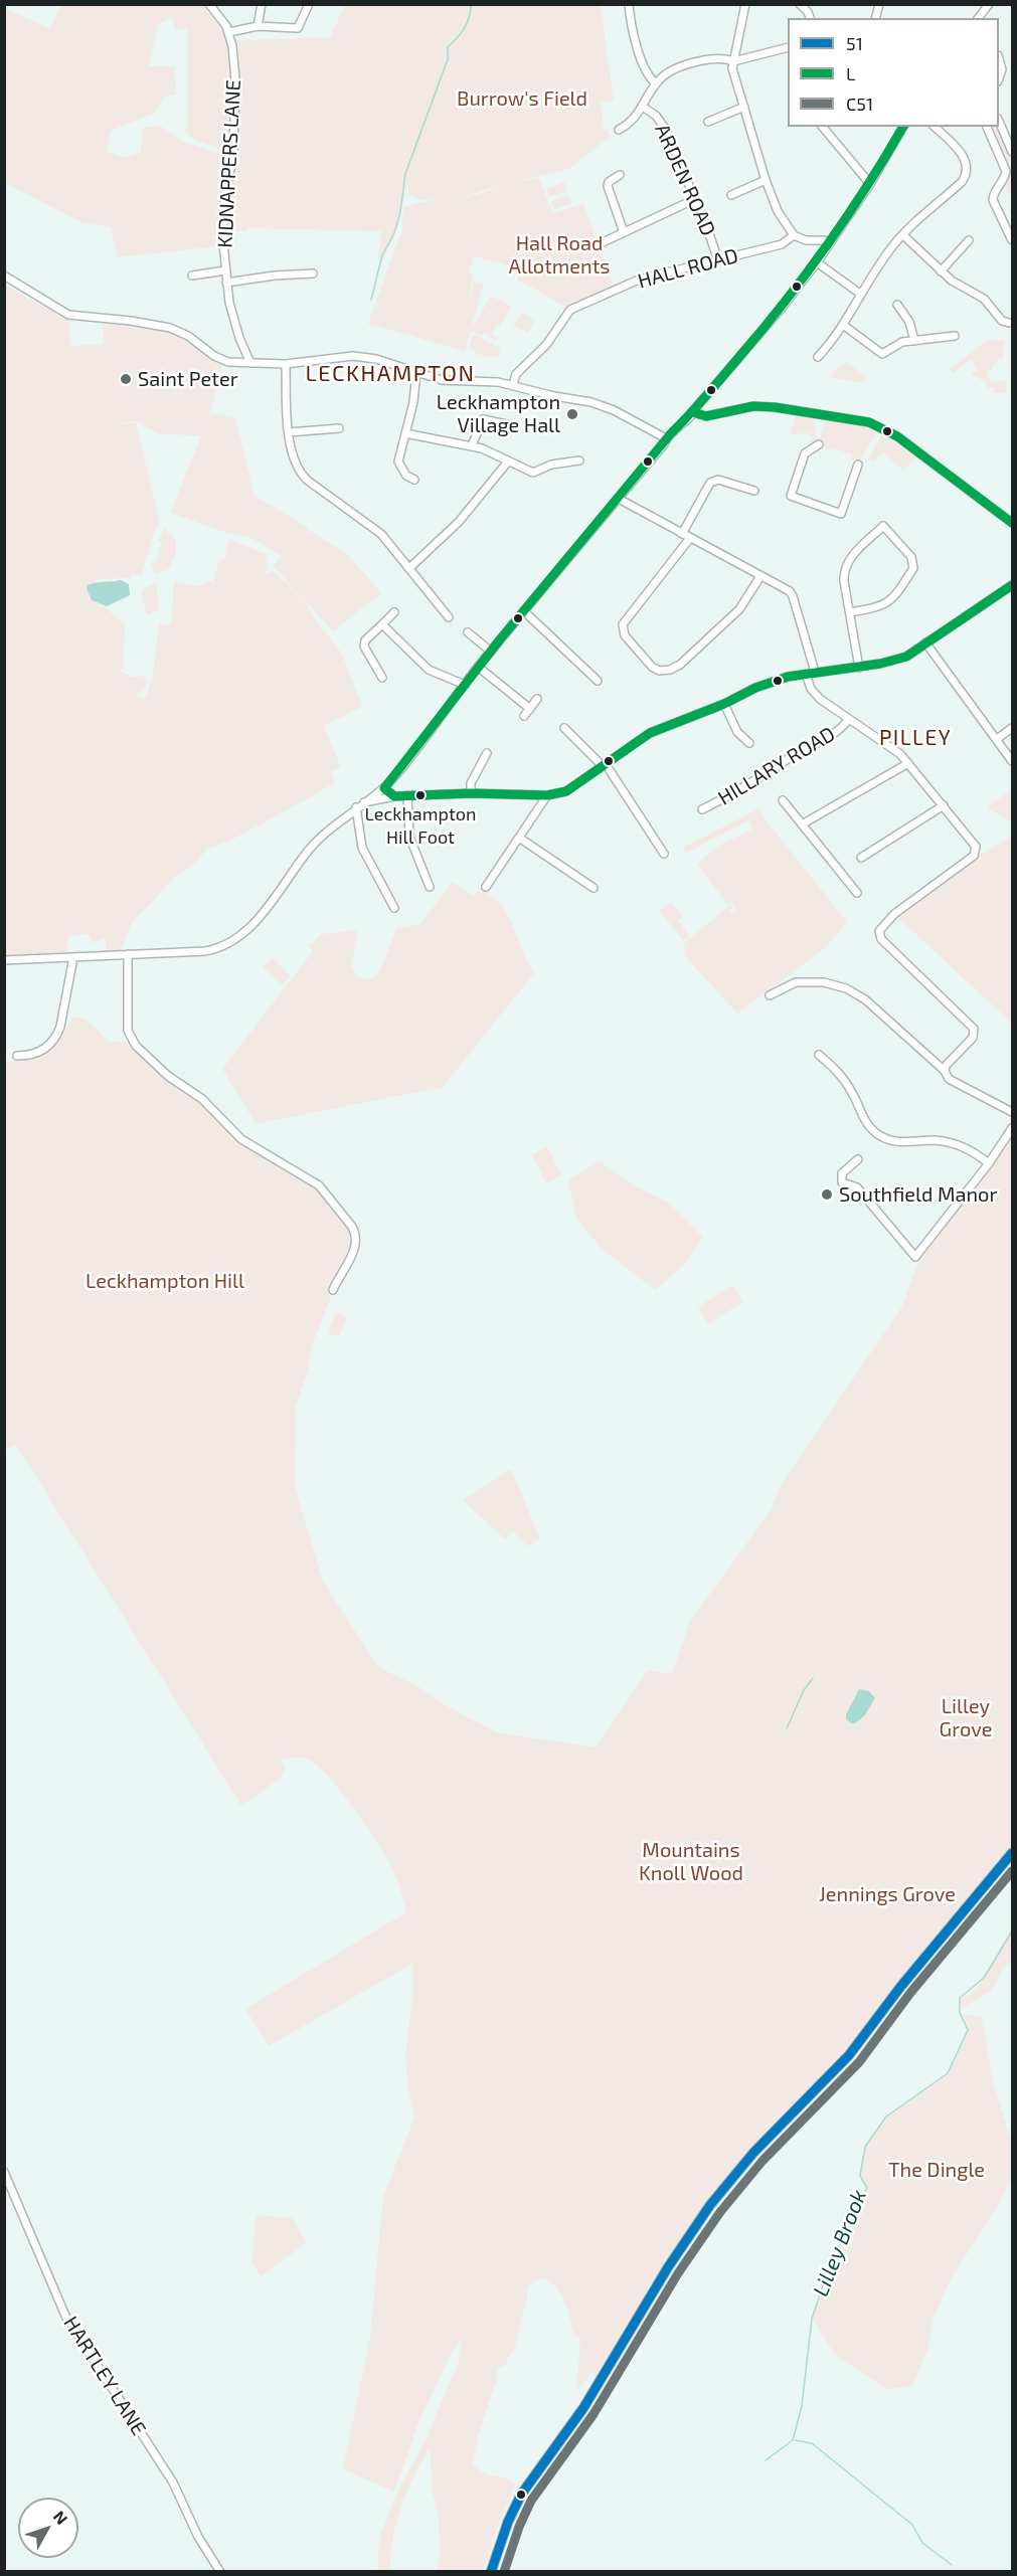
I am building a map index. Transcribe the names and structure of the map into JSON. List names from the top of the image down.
{
  "streets": {
    "street": [
      "KIDNAPPERS LANE",
      "ARDEN ROAD",
      "HALL ROAD",
      "HILLARY ROAD",
      "HARTLEY LANE"
    ]
  },
  "crossings": [
    ["ARDEN ROAD", "HALL ROAD"]
  ],
  "districts": ["LECKHAMPTON", "PILLEY"],
  "water": ["Lilley Brook"],
  "parks": [
    "Burrow's Field",
    "Hall Road Allotments",
    "Leckhampton Hill",
    "Lilley Grove",
    "Mountains Knoll Wood",
    "Jennings Grove",
    "The Dingle"
  ],
  "places": [
    "Saint Peter",
    "Leckhampton Village Hall",
    "Leckhampton Hill Foot",
    "Southfield Manor"
  ],
  "lines": ["transit line L", "transit line 51", "transit line C51"],
  "legend": ["51", "L", "C51"],
  "north": "top right"
}
